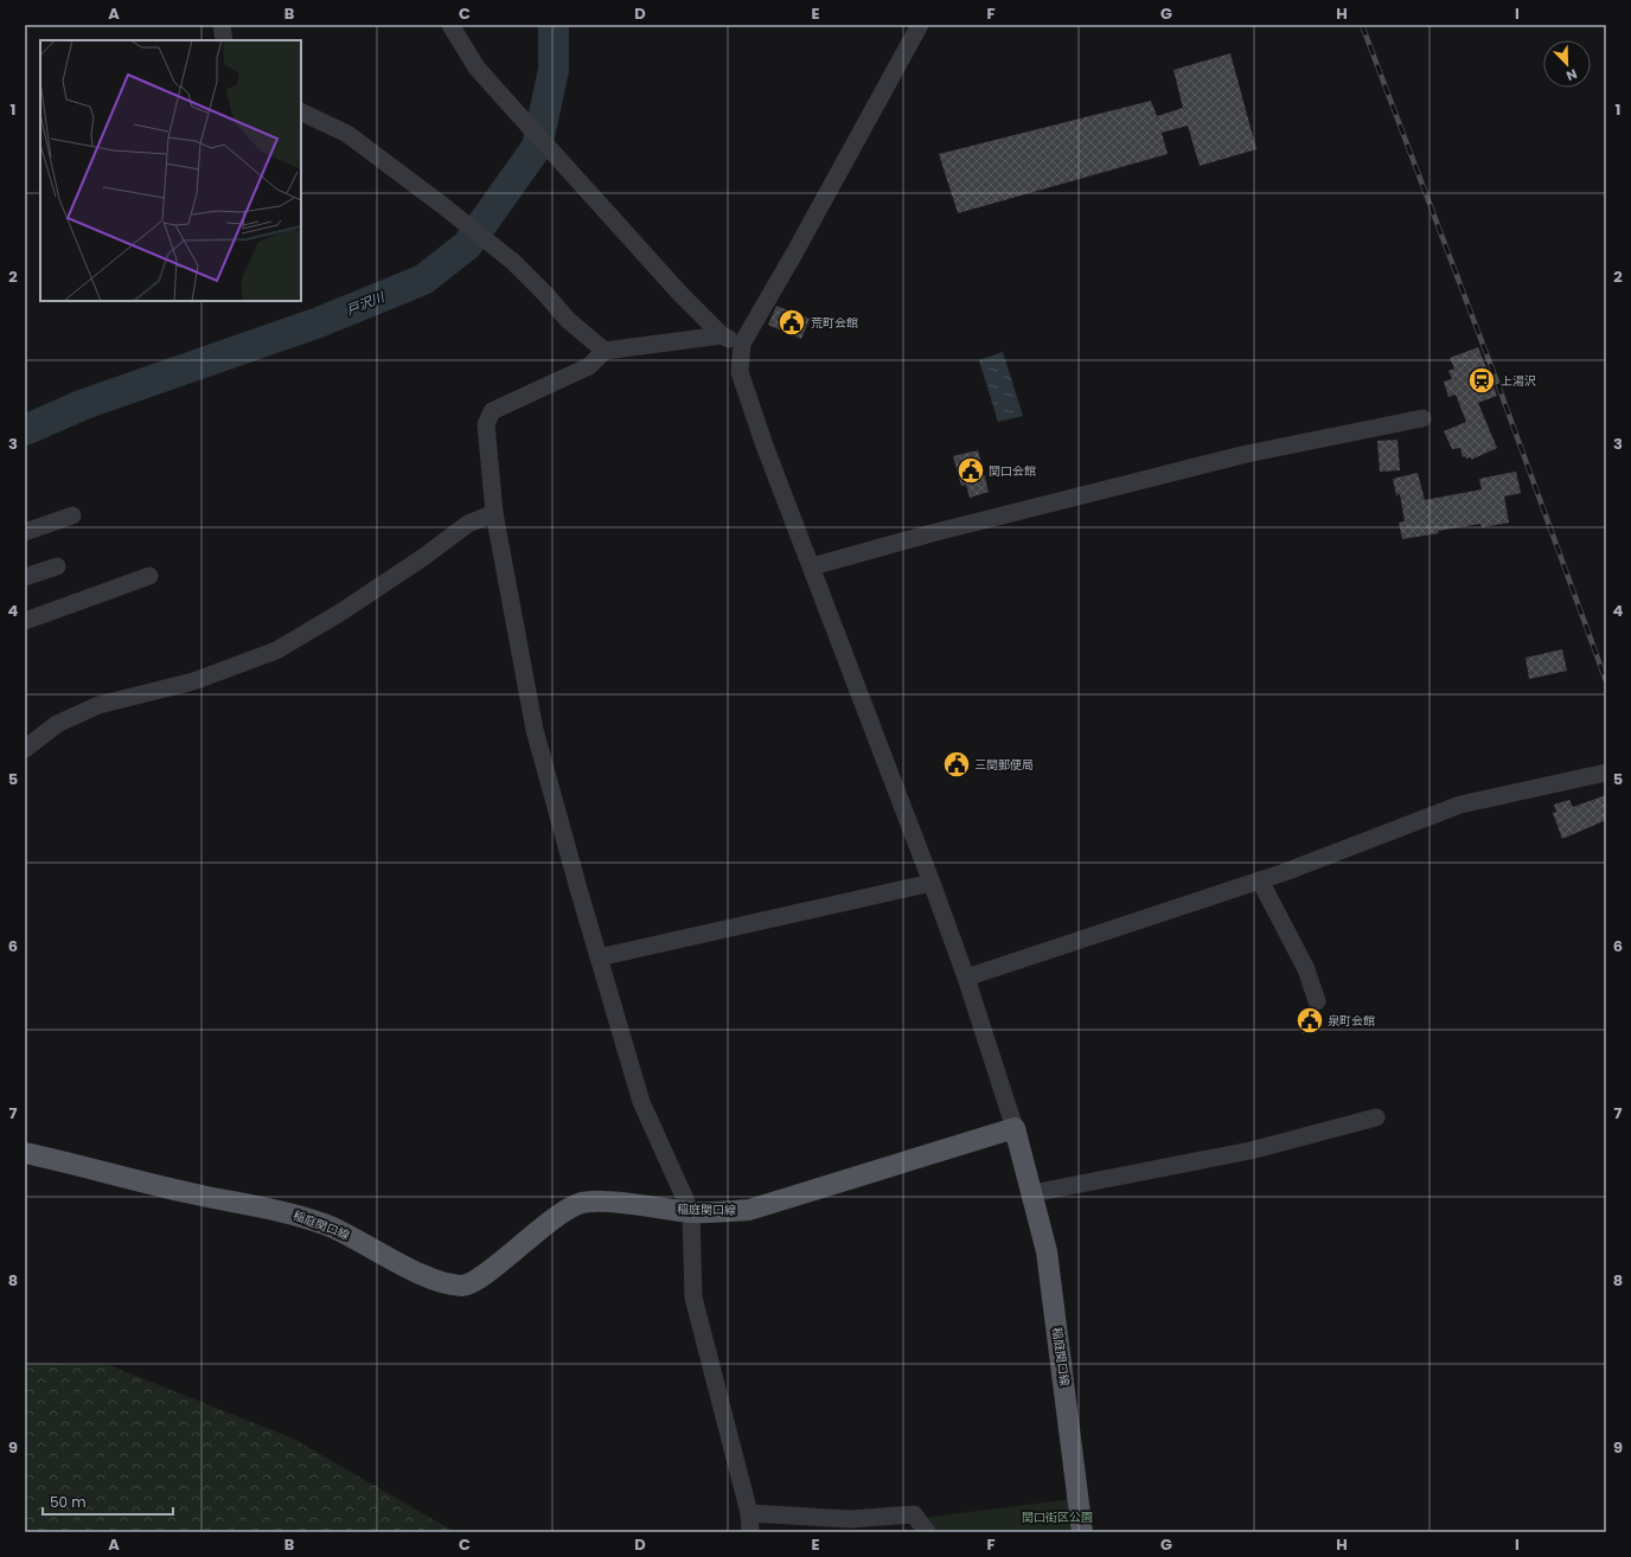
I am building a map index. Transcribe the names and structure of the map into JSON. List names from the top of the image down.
{
  "streets": {
    "main road": ["稲庭関口線"]
  },
  "water": ["戸沢川"],
  "parks": ["関口街区公園"],
  "places": {
    "public building": [
      "荒町会館",
      "関口会館",
      "三関郵便局",
      "泉町会館"
    ],
    "station": ["上湯沢"]
  },
  "scale_bar": "50 m",
  "north": "bottom right",
  "grid": {
    "columns": [
      "A",
      "B",
      "C",
      "D",
      "E",
      "F",
      "G",
      "H",
      "I"
    ],
    "rows": [
      "1",
      "2",
      "3",
      "4",
      "5",
      "6",
      "7",
      "8",
      "9"
    ]
  }
}
